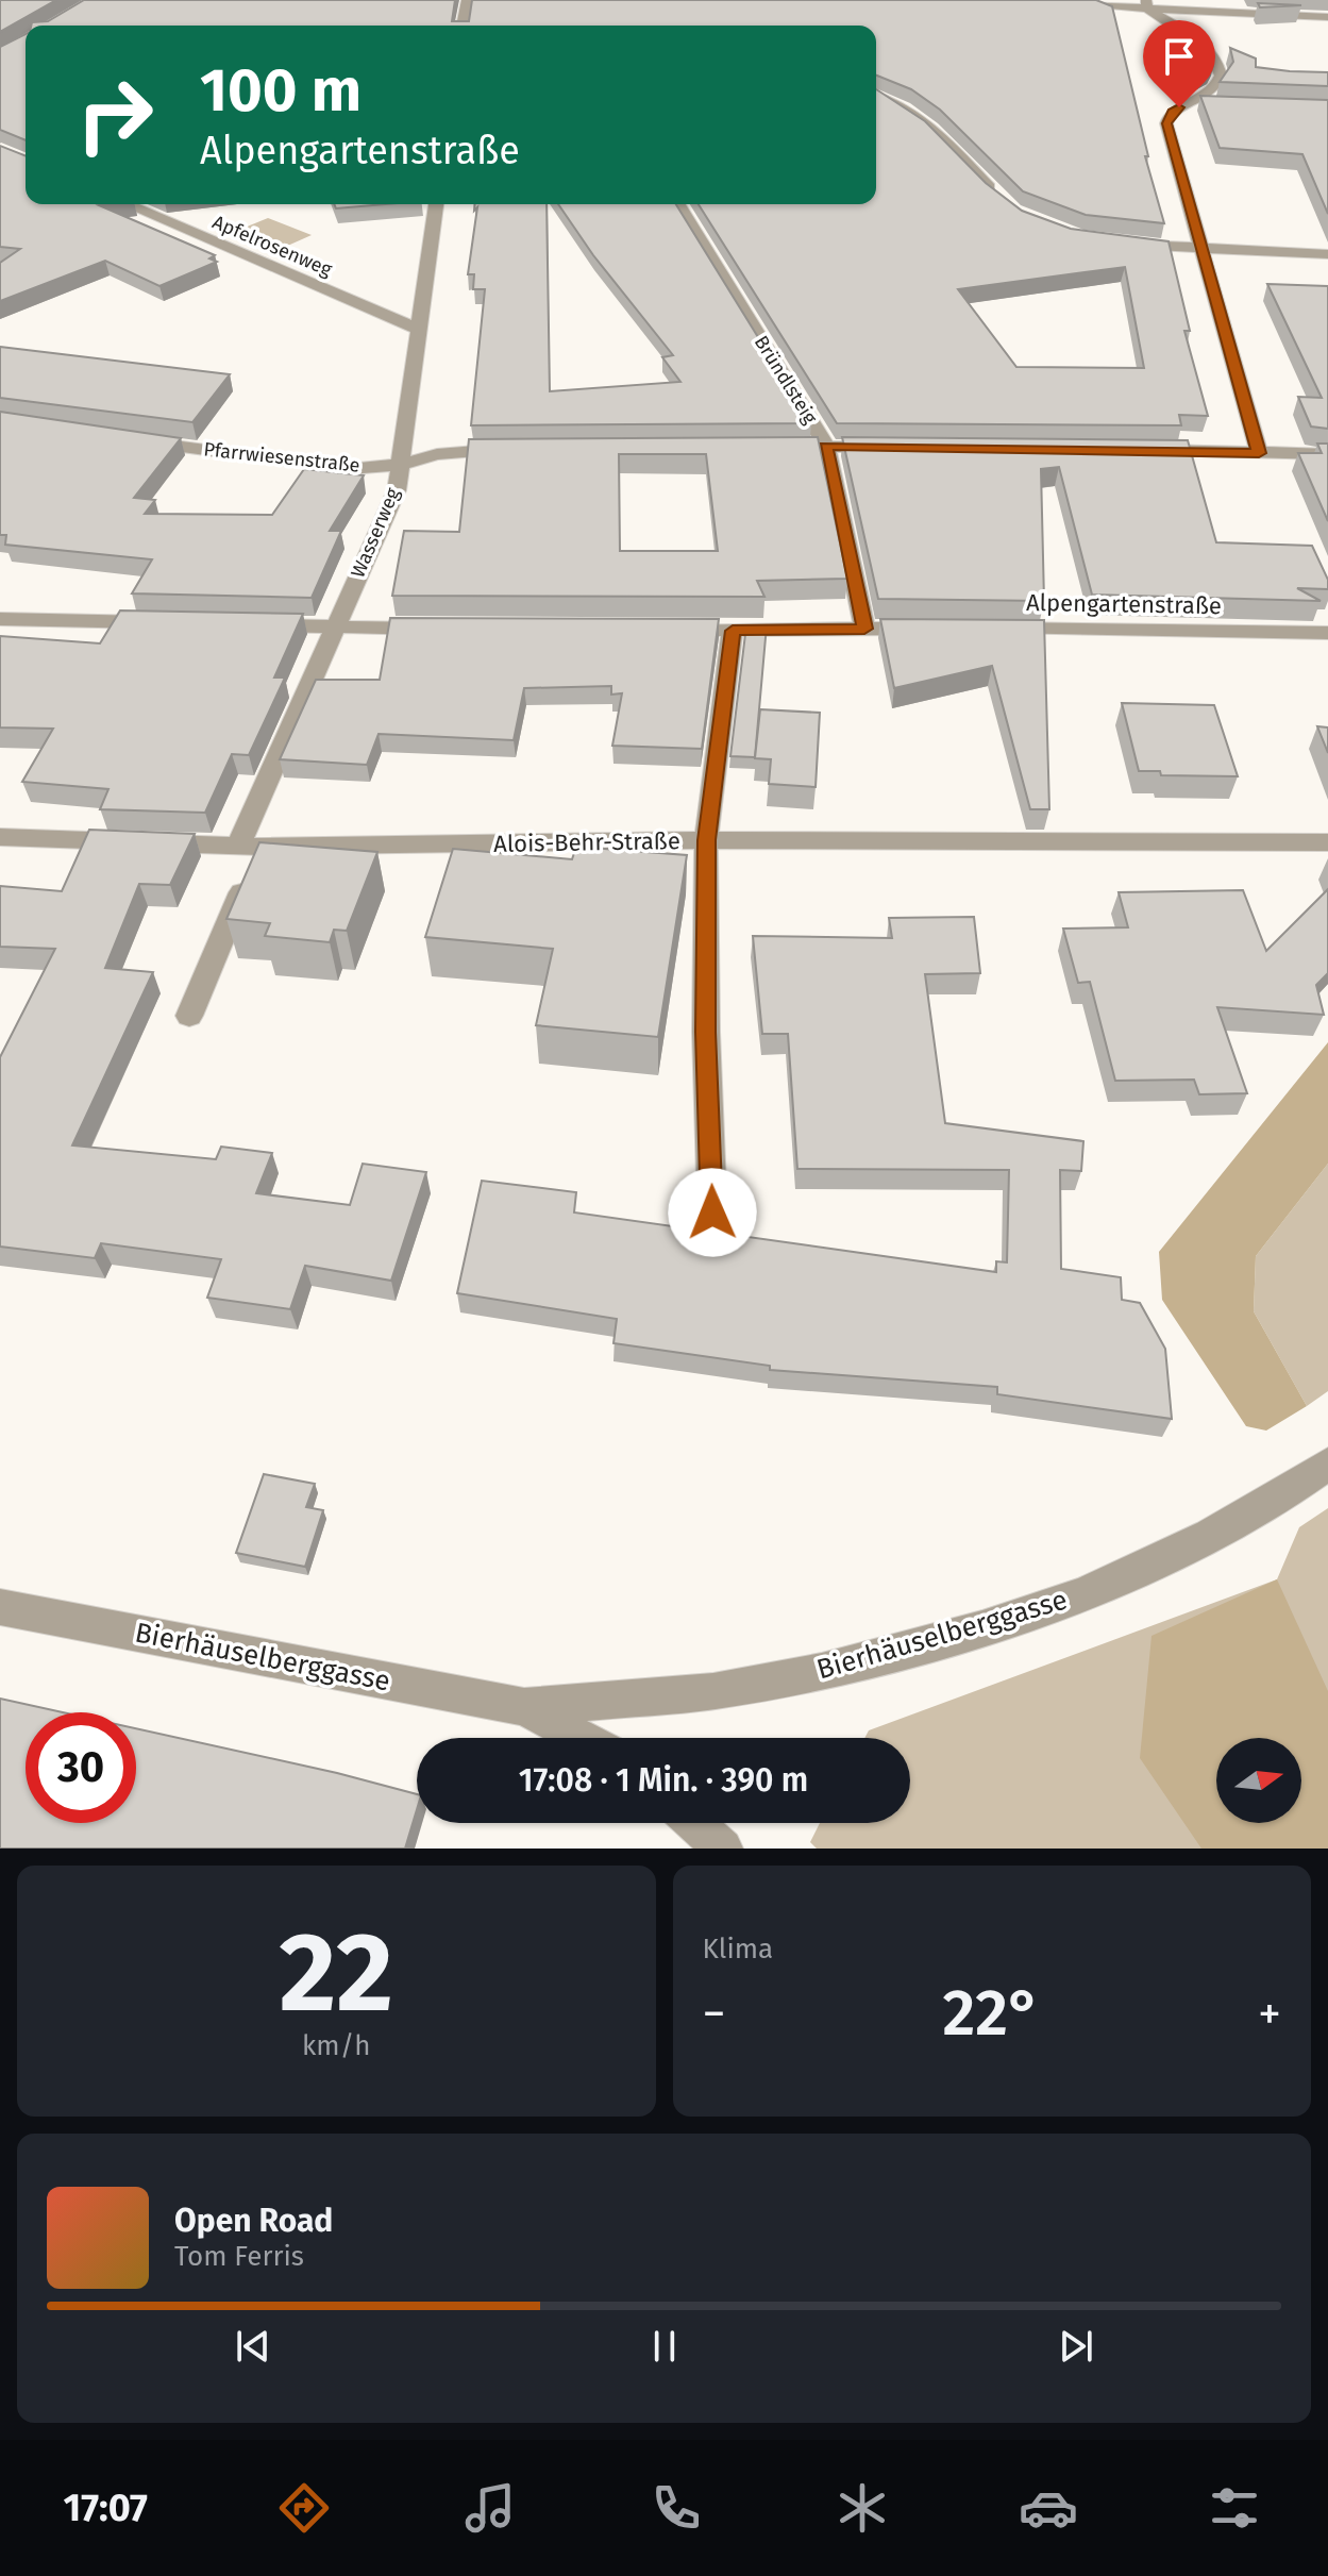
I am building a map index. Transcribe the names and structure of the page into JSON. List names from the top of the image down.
{
  "streets": {
    "street": [
      "Apfelrosenweg",
      "Bründlsteig",
      "Pfarrwiesenstraße",
      "Wasserweg",
      "Alpengartenstraße",
      "Alois-Behr-Straße",
      "Bierhäuselberggasse"
    ]
  },
  "crossings": [
    ["Apfelrosenweg", "Wasserweg"],
    ["Pfarrwiesenstraße", "Wasserweg"],
    ["Wasserweg", "Alois-Behr-Straße"]
  ],
  "north": "right",
  "page": {
    "turn": ["100 m", "Alpengartenstraße"],
    "limit": "30",
    "trip": "17:08 · 1 Min. · 390 m",
    "tile": [
      ["22", "km/h"],
      "Klima"
    ],
    "heat": ["−", "22°", "+"],
    "song": ["Open Road", "Tom Ferris"],
    "tabs": "17:07"
  }
}
